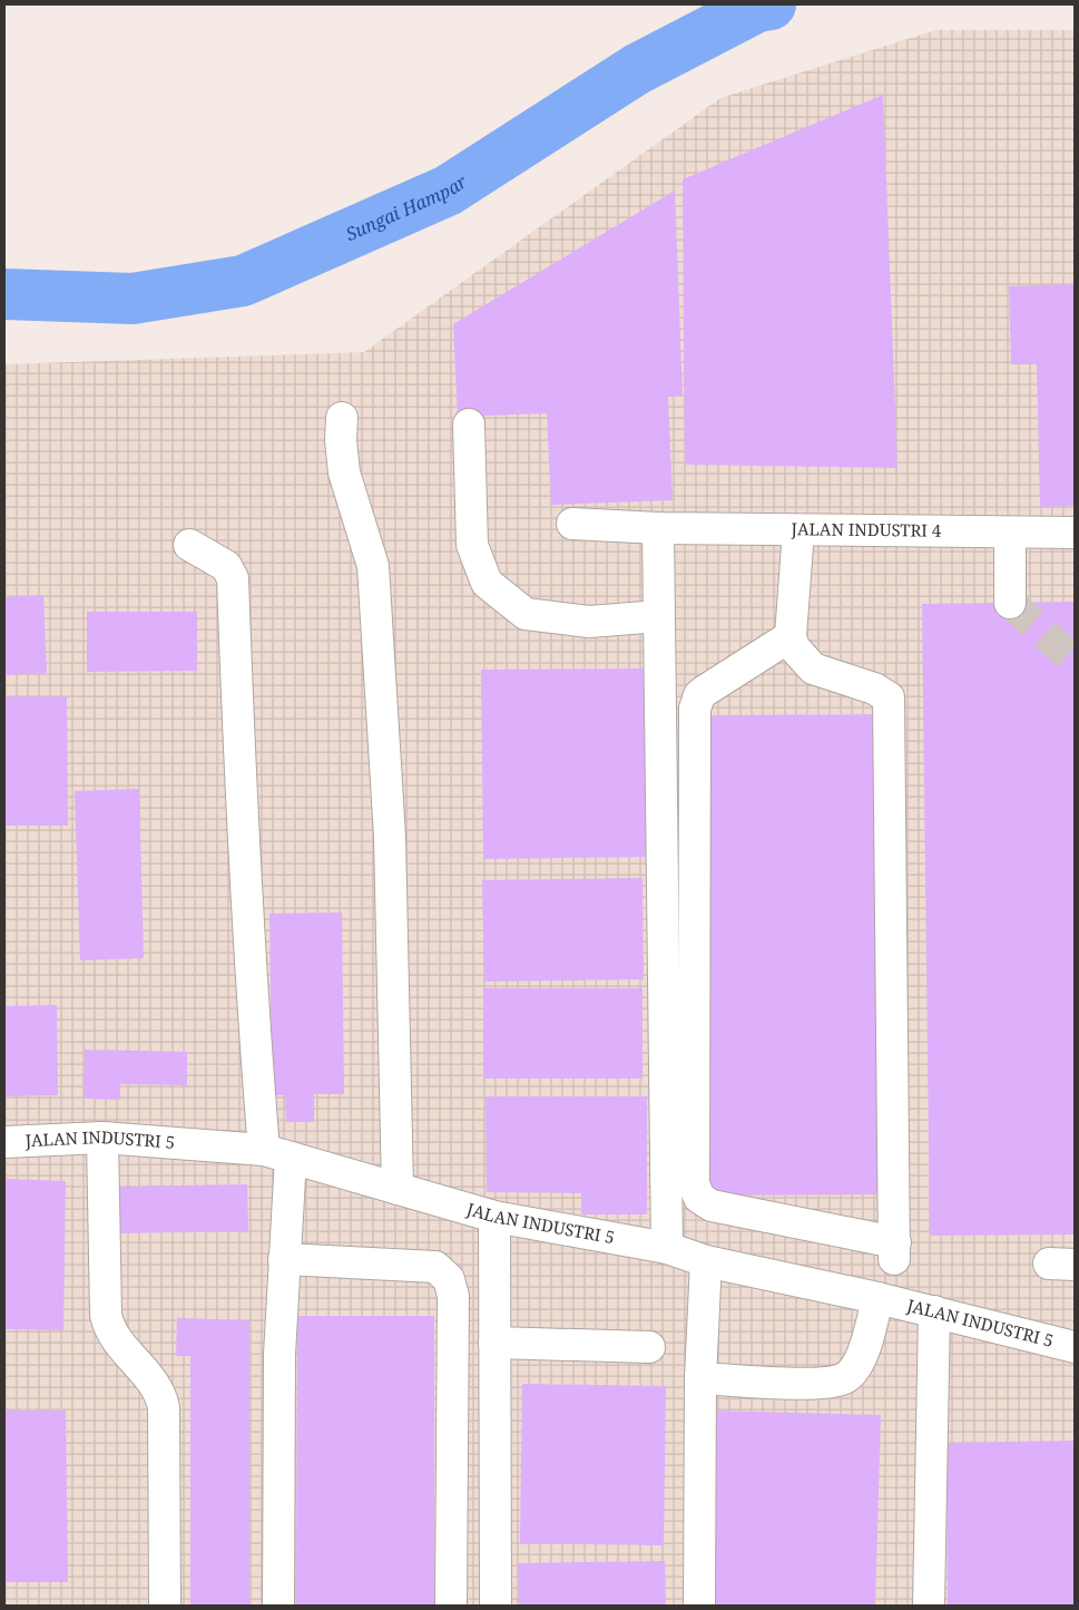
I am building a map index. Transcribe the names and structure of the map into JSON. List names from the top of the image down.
{
  "streets": {
    "street": ["JALAN INDUSTRI 4", "JALAN INDUSTRI 5"]
  },
  "water": ["Sungai Hampar"]
}
